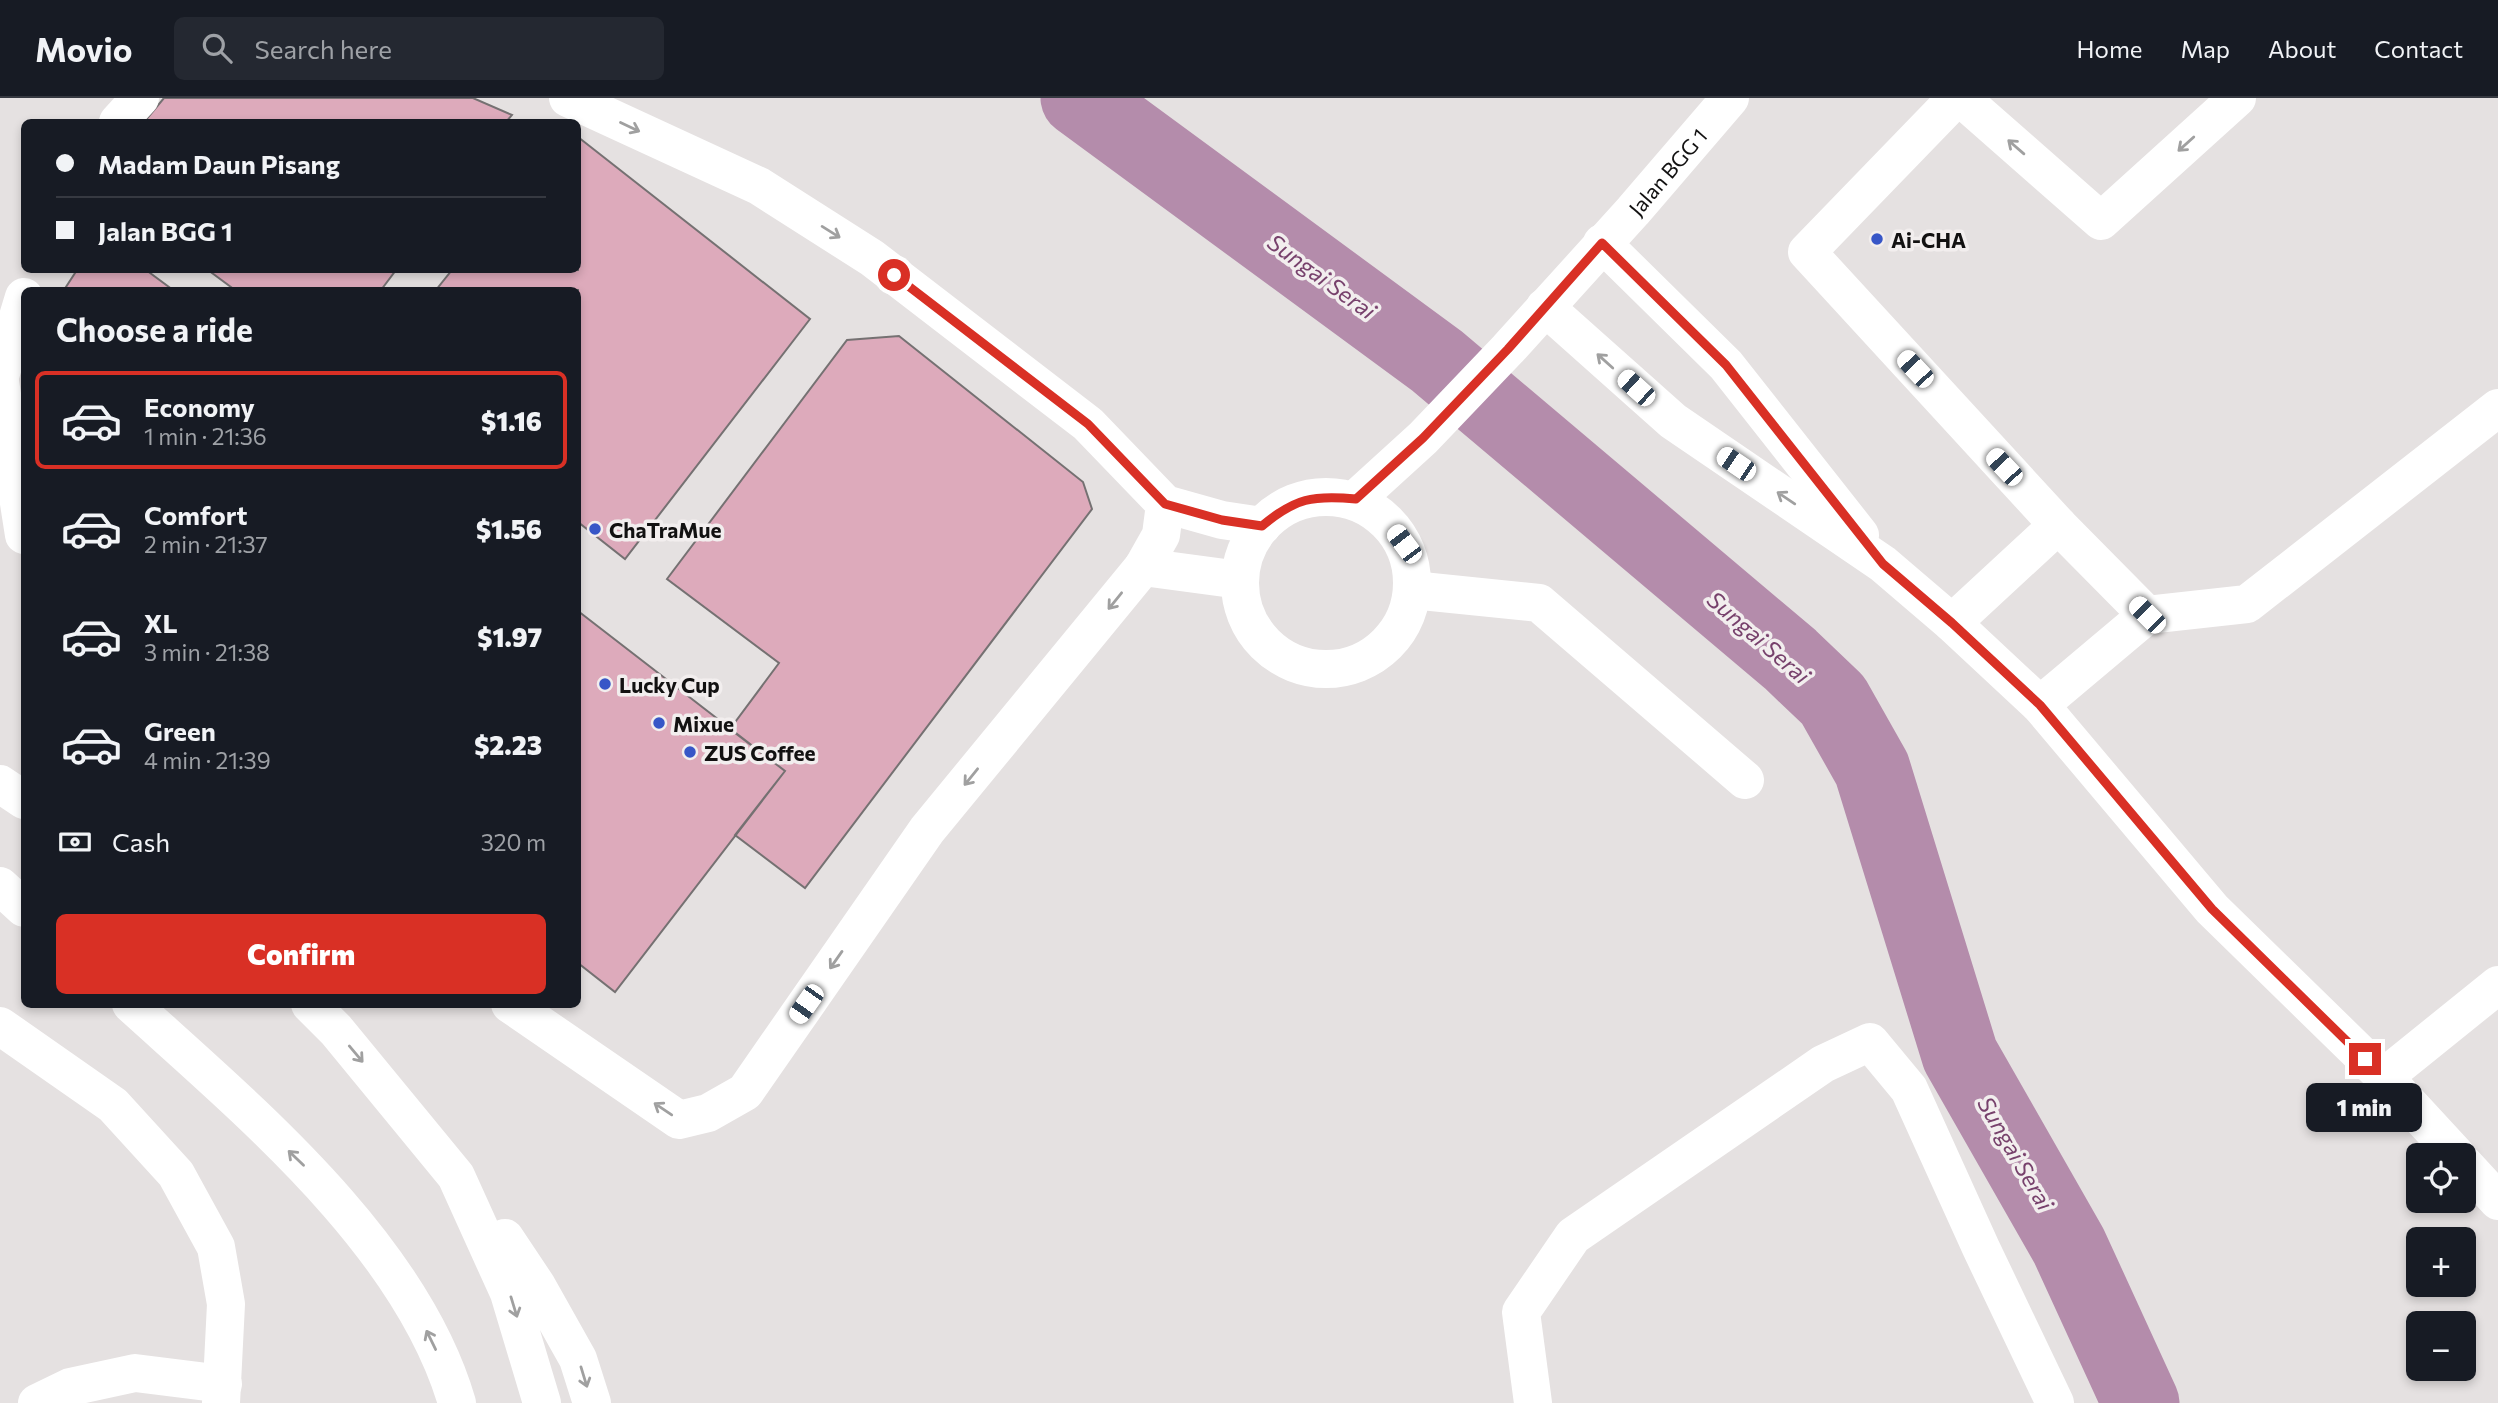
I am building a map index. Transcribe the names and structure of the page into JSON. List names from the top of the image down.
{
  "streets": {
    "street": ["Jalan BGG 1"]
  },
  "water": ["Sungai Serai"],
  "places": [
    "Ai-CHA",
    "ChaTraMue",
    "Lucky Cup",
    "Mixue",
    "ZUS Coffee"
  ],
  "page": {
    "header": "Movio",
    "search": "Search here",
    "nav": [
      "Home",
      "Map",
      "About",
      "Contact"
    ],
    "banner": ["Madam Daun Pisang", "Jalan BGG 1"],
    "heading": "Choose a ride",
    "list": [
      {
        "name": "Economy",
        "note": "1 min · 21:36",
        "value": "$1.16"
      },
      {
        "name": "Comfort",
        "note": "2 min · 21:37",
        "value": "$1.56"
      },
      {
        "name": "XL",
        "note": "3 min · 21:38",
        "value": "$1.97"
      },
      {
        "name": "Green",
        "note": "4 min · 21:39",
        "value": "$2.23"
      }
    ],
    "pay": ["Cash", "320 m"],
    "buttons": "Confirm",
    "bubble": "1 min",
    "map_buttons": ["+", "−"]
  }
}
